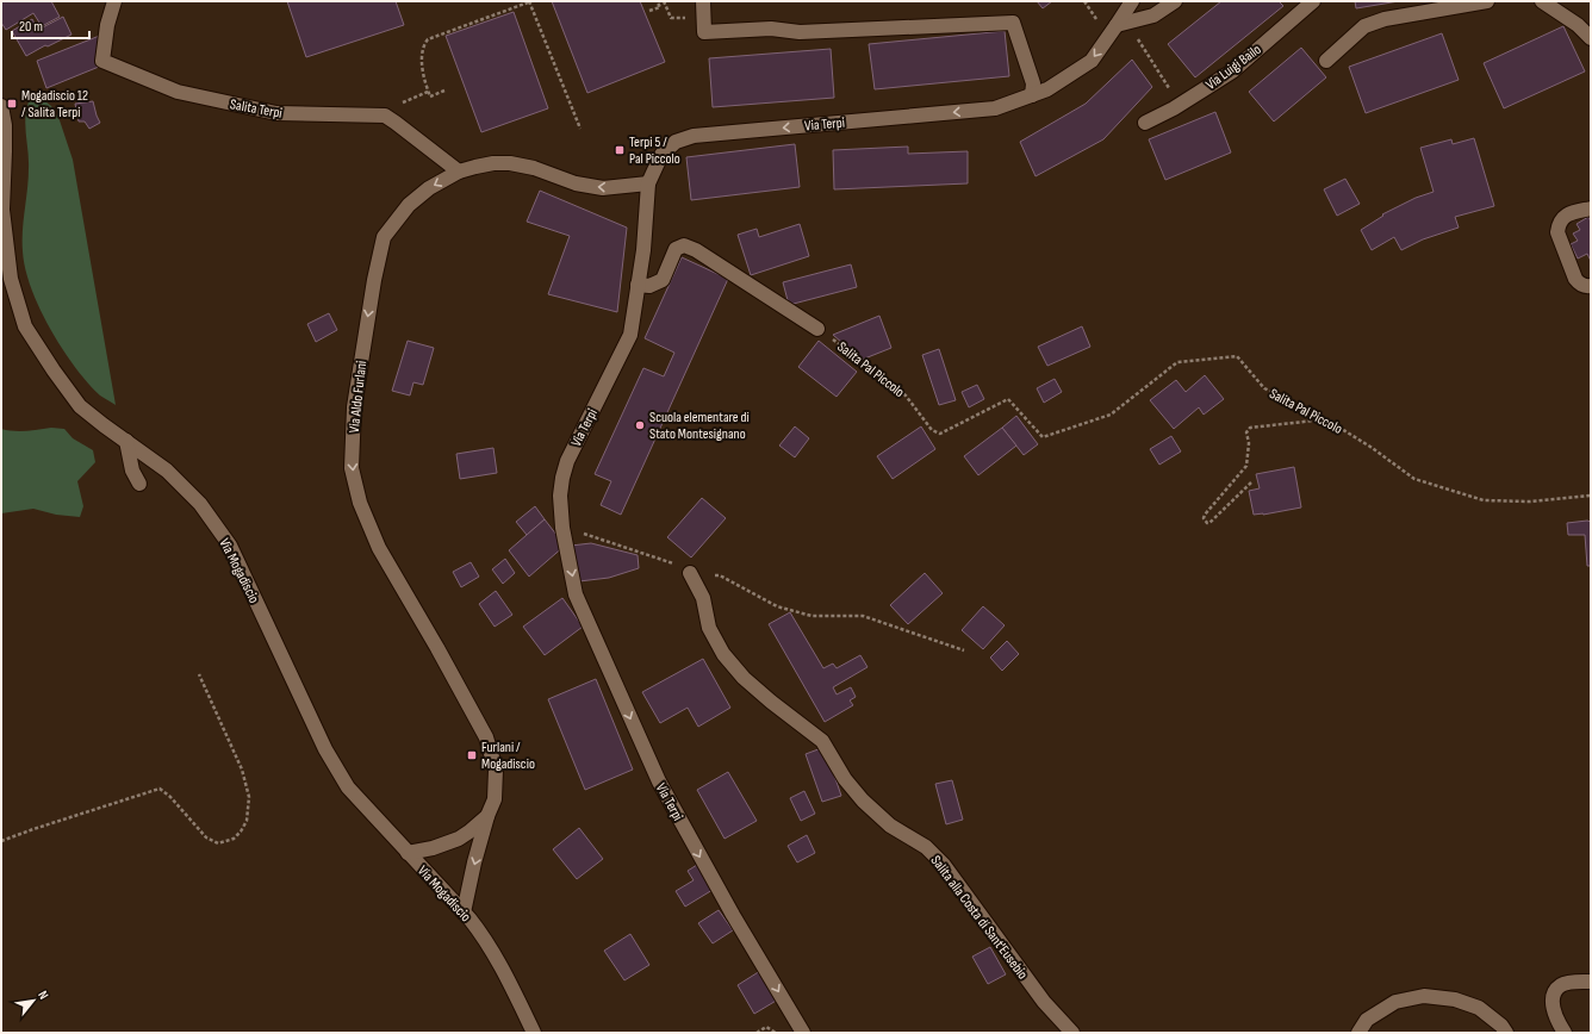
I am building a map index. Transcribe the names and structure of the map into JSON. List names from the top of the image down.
{
  "streets": {
    "street": [
      "Via Luigi Bailo",
      "Salita Terpi",
      "Via Terpi",
      "Via Aldo Furlani",
      "Via Mogadiscio",
      "Salita alla Costa di Sant'Eusebio"
    ],
    "path": ["Salita Pal Piccolo"]
  },
  "crossings": [
    ["Salita Terpi", "Via Aldo Furlani"],
    ["Via Terpi", "Via Aldo Furlani"],
    ["Via Aldo Furlani", "Via Mogadiscio"]
  ],
  "places": {
    "transit": ["Mogadiscio 12 / Salita Terpi", "Terpi 5 / Pal Piccolo", "Furlani / Mogadiscio"],
    "other": ["Scuola elementare di Stato Montesignano"]
  },
  "scale_bar": "20 m",
  "north": "top right"
}
